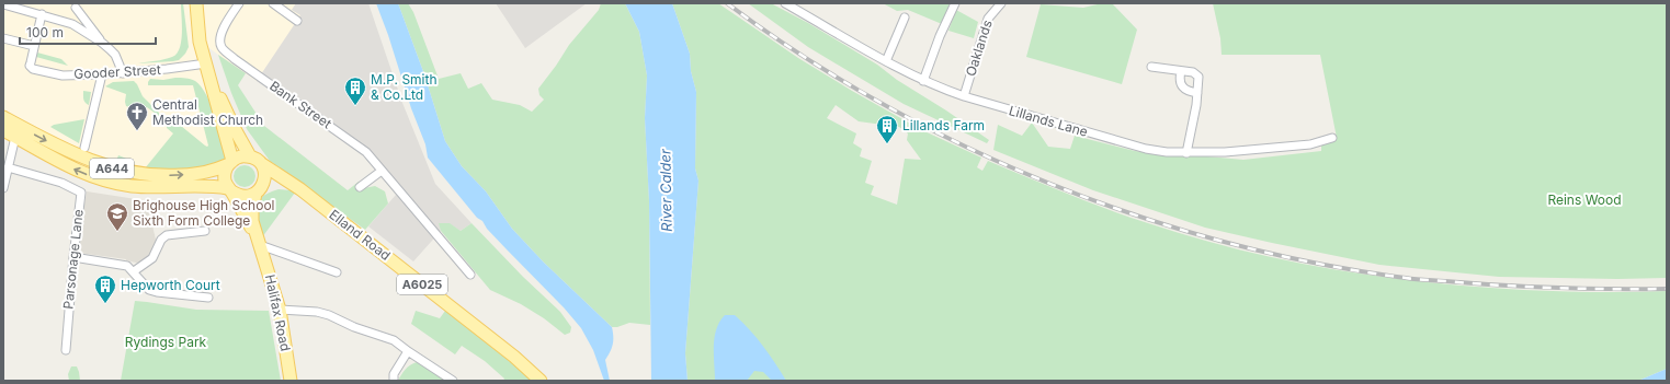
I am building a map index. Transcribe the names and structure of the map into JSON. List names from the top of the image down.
{
  "streets": {
    "main road": [
      "A644",
      "Elland Road",
      "A6025",
      "Halifax Road"
    ],
    "street": [
      "Oaklands",
      "Gooder Street",
      "Bank Street",
      "Lillands Lane",
      "Parsonage Lane"
    ]
  },
  "crossings": [
    ["Oaklands", "Lillands Lane"],
    ["Gooder Street", "Halifax Road"],
    ["A644", "A6025"],
    ["A644", "Halifax Road"],
    ["Elland Road", "A6025"],
    ["A6025", "Halifax Road"]
  ],
  "water": ["River Calder"],
  "parks": ["Reins Wood", "Rydings Park"],
  "places": {
    "building": ["M.P. Smith & Co.Ltd", "Lillands Farm", "Hepworth Court"],
    "church": ["Central Methodist Church"],
    "school or university": ["Brighouse High School Sixth Form College"]
  },
  "scale_bar": "100 m"
}
